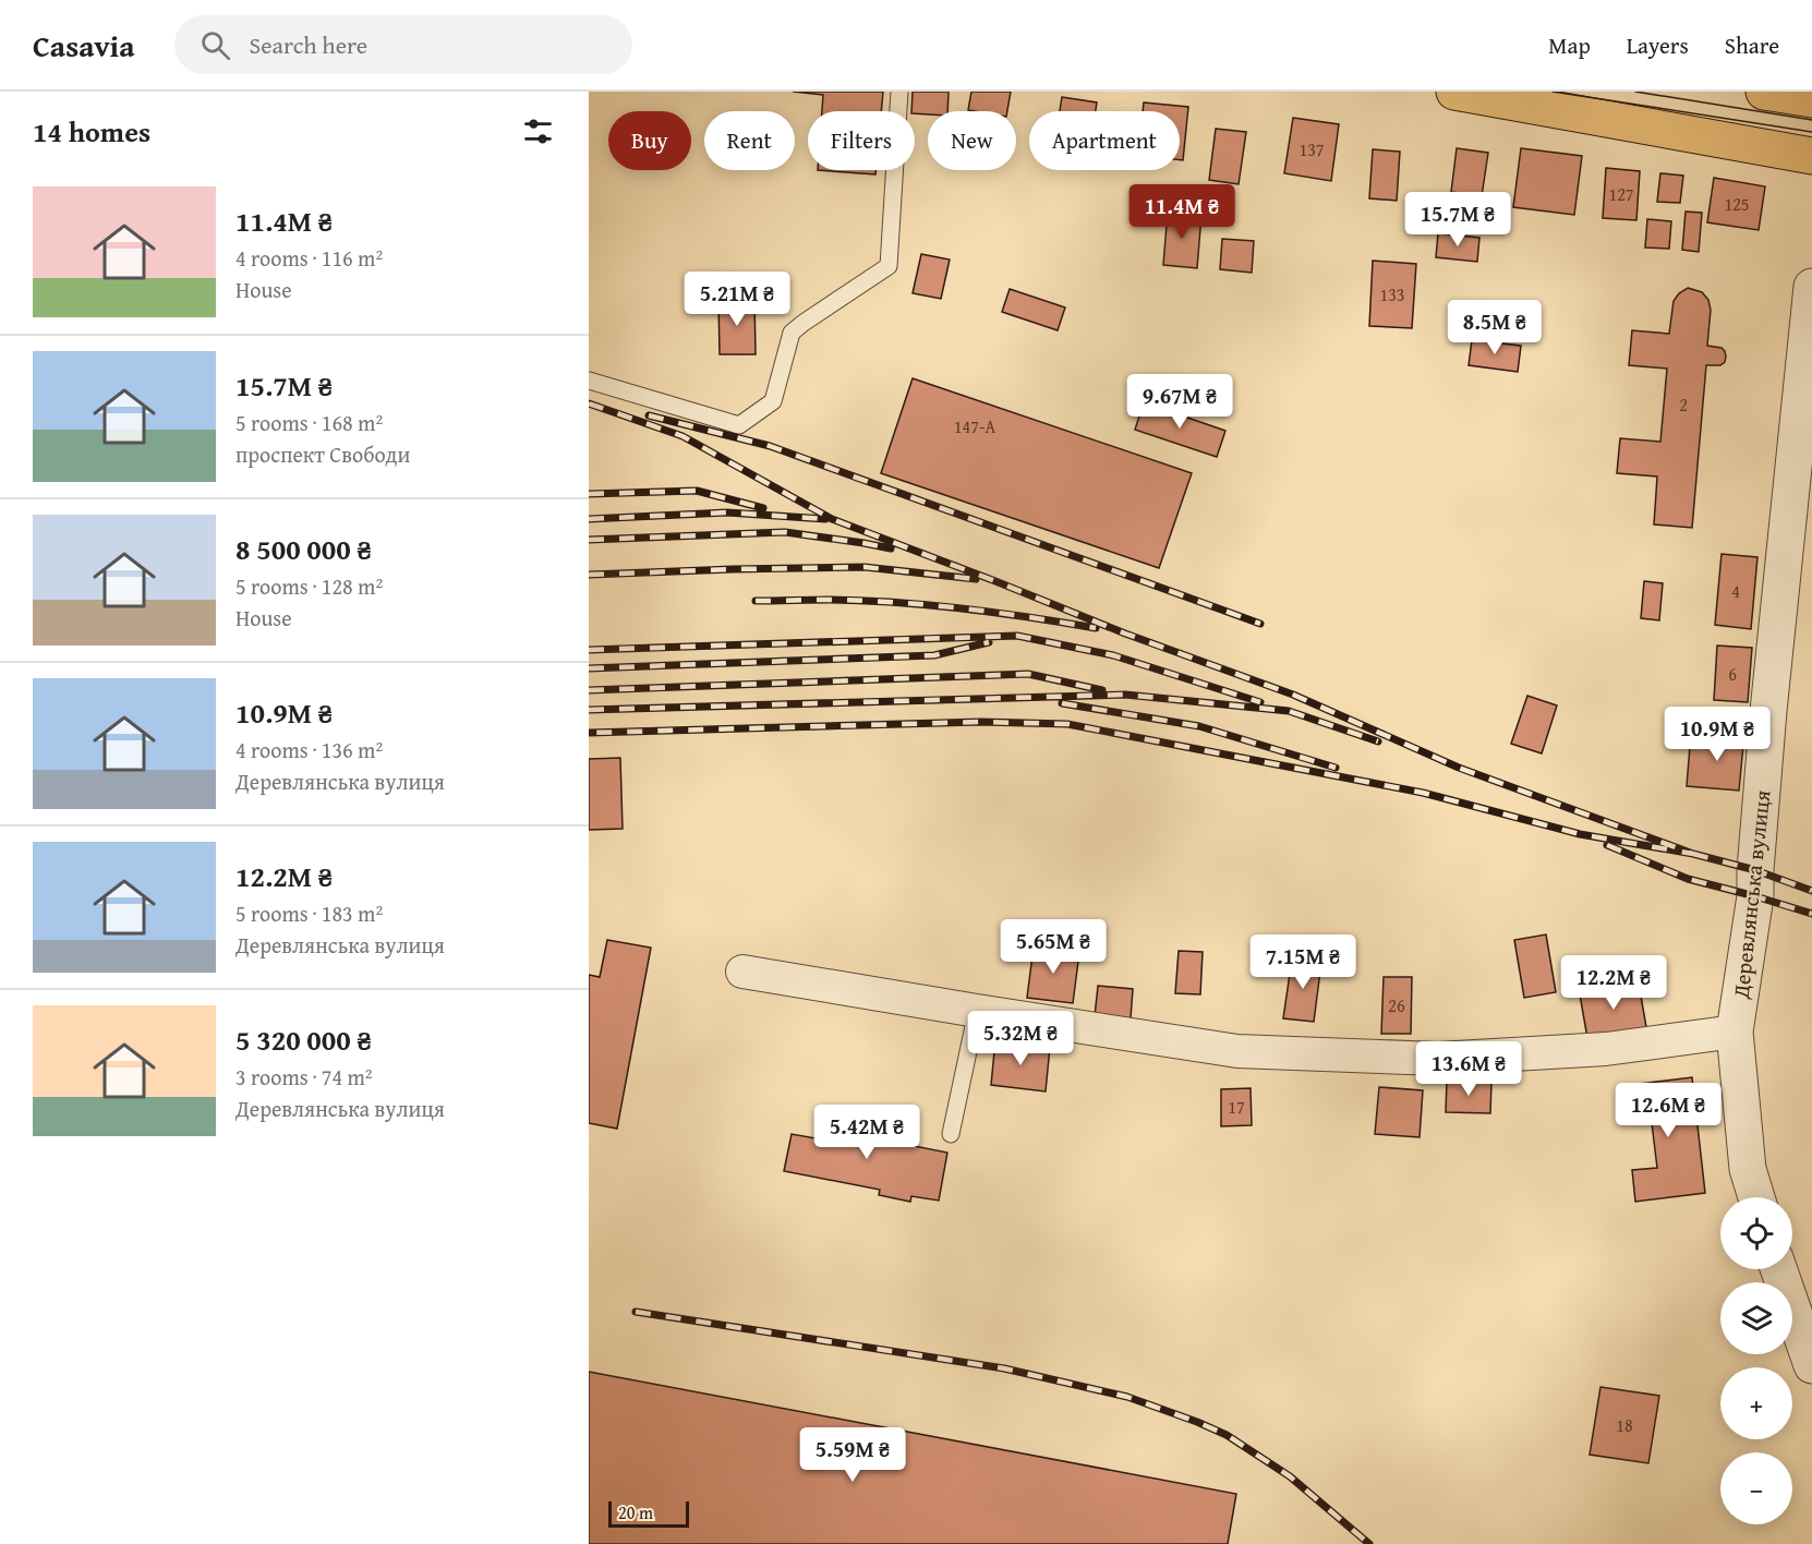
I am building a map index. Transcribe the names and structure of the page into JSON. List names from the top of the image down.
{
  "streets": {
    "street": ["Деревлянська вулиця"]
  },
  "house_numbers": [
    "137",
    "127",
    "125",
    "133",
    "2",
    "147-А",
    "4",
    "6",
    "26",
    "17",
    "18"
  ],
  "scale_bar": "20 m",
  "page": {
    "header": "Casavia",
    "search": "Search here",
    "nav": ["Map", "Layers", "Share"],
    "heading": "14 homes",
    "chip": [
      "Buy",
      "Rent",
      "Filters",
      "New",
      "Apartment"
    ],
    "list": [
      {
        "name": "11.4M ₴",
        "note": "4 rooms · 116 m² · House"
      },
      {
        "name": "15.7M ₴",
        "note": "5 rooms · 168 m² · проспект Свободи"
      },
      {
        "name": "8 500 000 ₴",
        "note": "5 rooms · 128 m² · House"
      },
      {
        "name": "10.9M ₴",
        "note": "4 rooms · 136 m² · Деревлянська вулиця"
      },
      {
        "name": "12.2M ₴",
        "note": "5 rooms · 183 m² · Деревлянська вулиця"
      },
      {
        "name": "5 320 000 ₴",
        "note": "3 rooms · 74 m² · Деревлянська вулиця"
      }
    ],
    "price": [
      "11.4M ₴",
      "15.7M ₴",
      "5.21M ₴",
      "8.5M ₴",
      "9.67M ₴",
      "10.9M ₴",
      "5.65M ₴",
      "7.15M ₴",
      "12.2M ₴",
      "5.32M ₴",
      "13.6M ₴",
      "12.6M ₴",
      "5.42M ₴",
      "5.59M ₴"
    ],
    "map_buttons": ["+", "−"],
    "scale": "20 m"
  }
}
